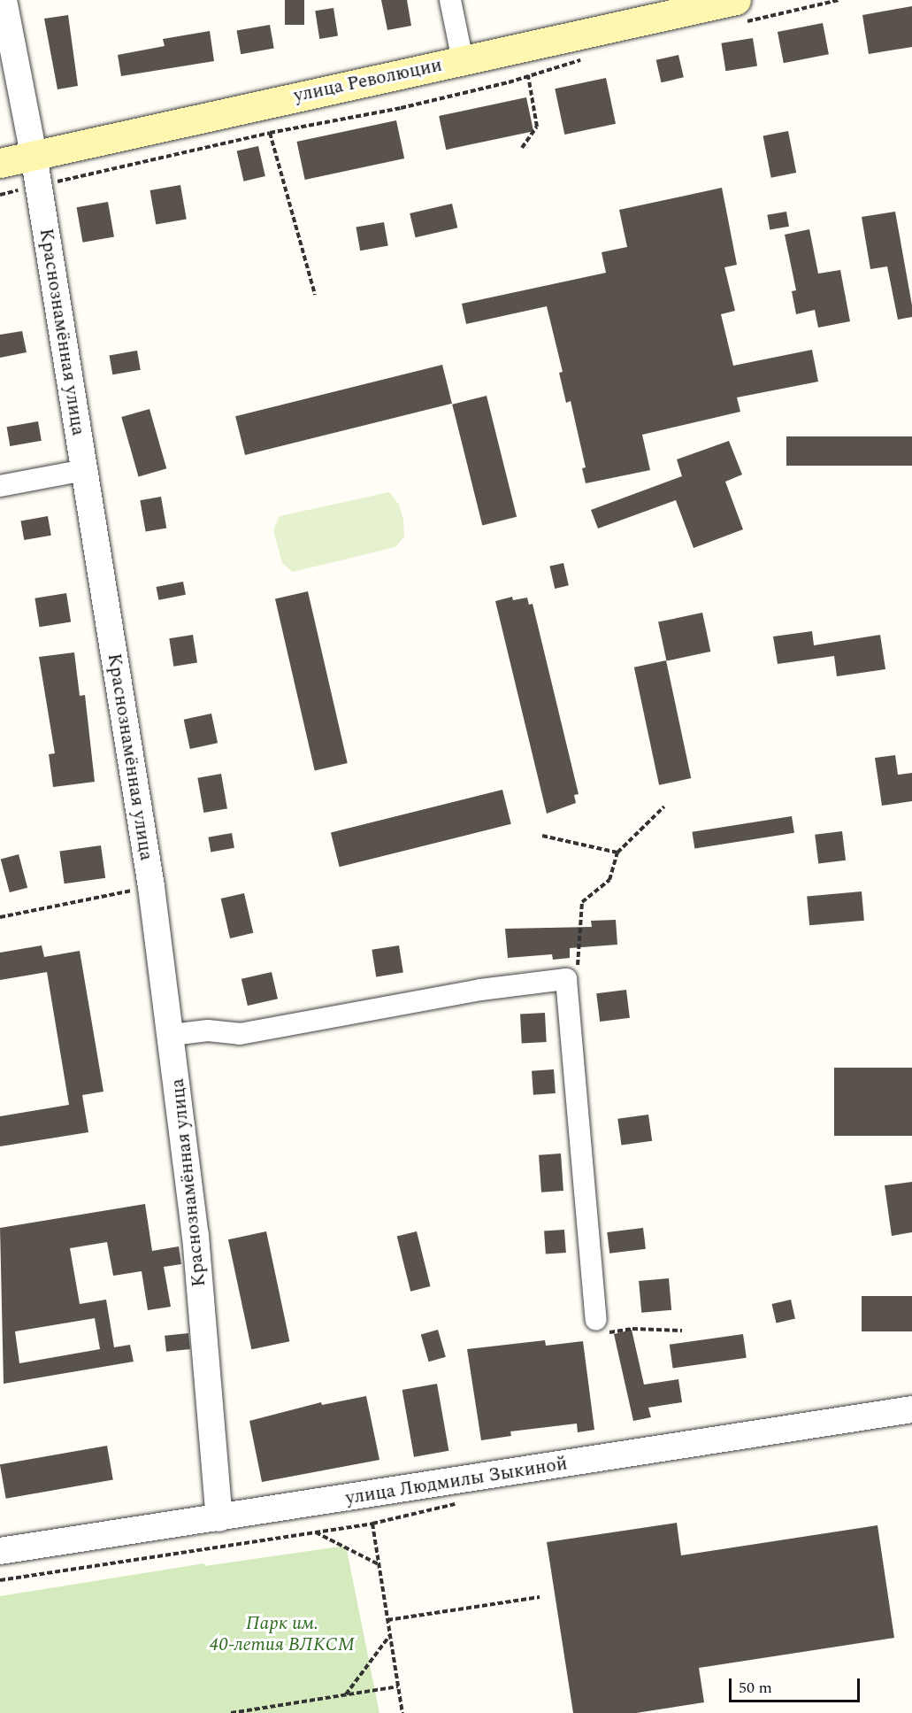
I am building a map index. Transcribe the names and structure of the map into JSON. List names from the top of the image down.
{
  "streets": {
    "main road": ["улица Революции"],
    "street": ["Краснознамённая улица", "улица Людмилы Зыкиной"]
  },
  "crossings": [
    ["улица Революции", "Краснознамённая улица"],
    ["Краснознамённая улица", "улица Людмилы Зыкиной"]
  ],
  "parks": ["Парк им. 40-летия ВЛКСМ"],
  "scale_bar": "50 m"
}
